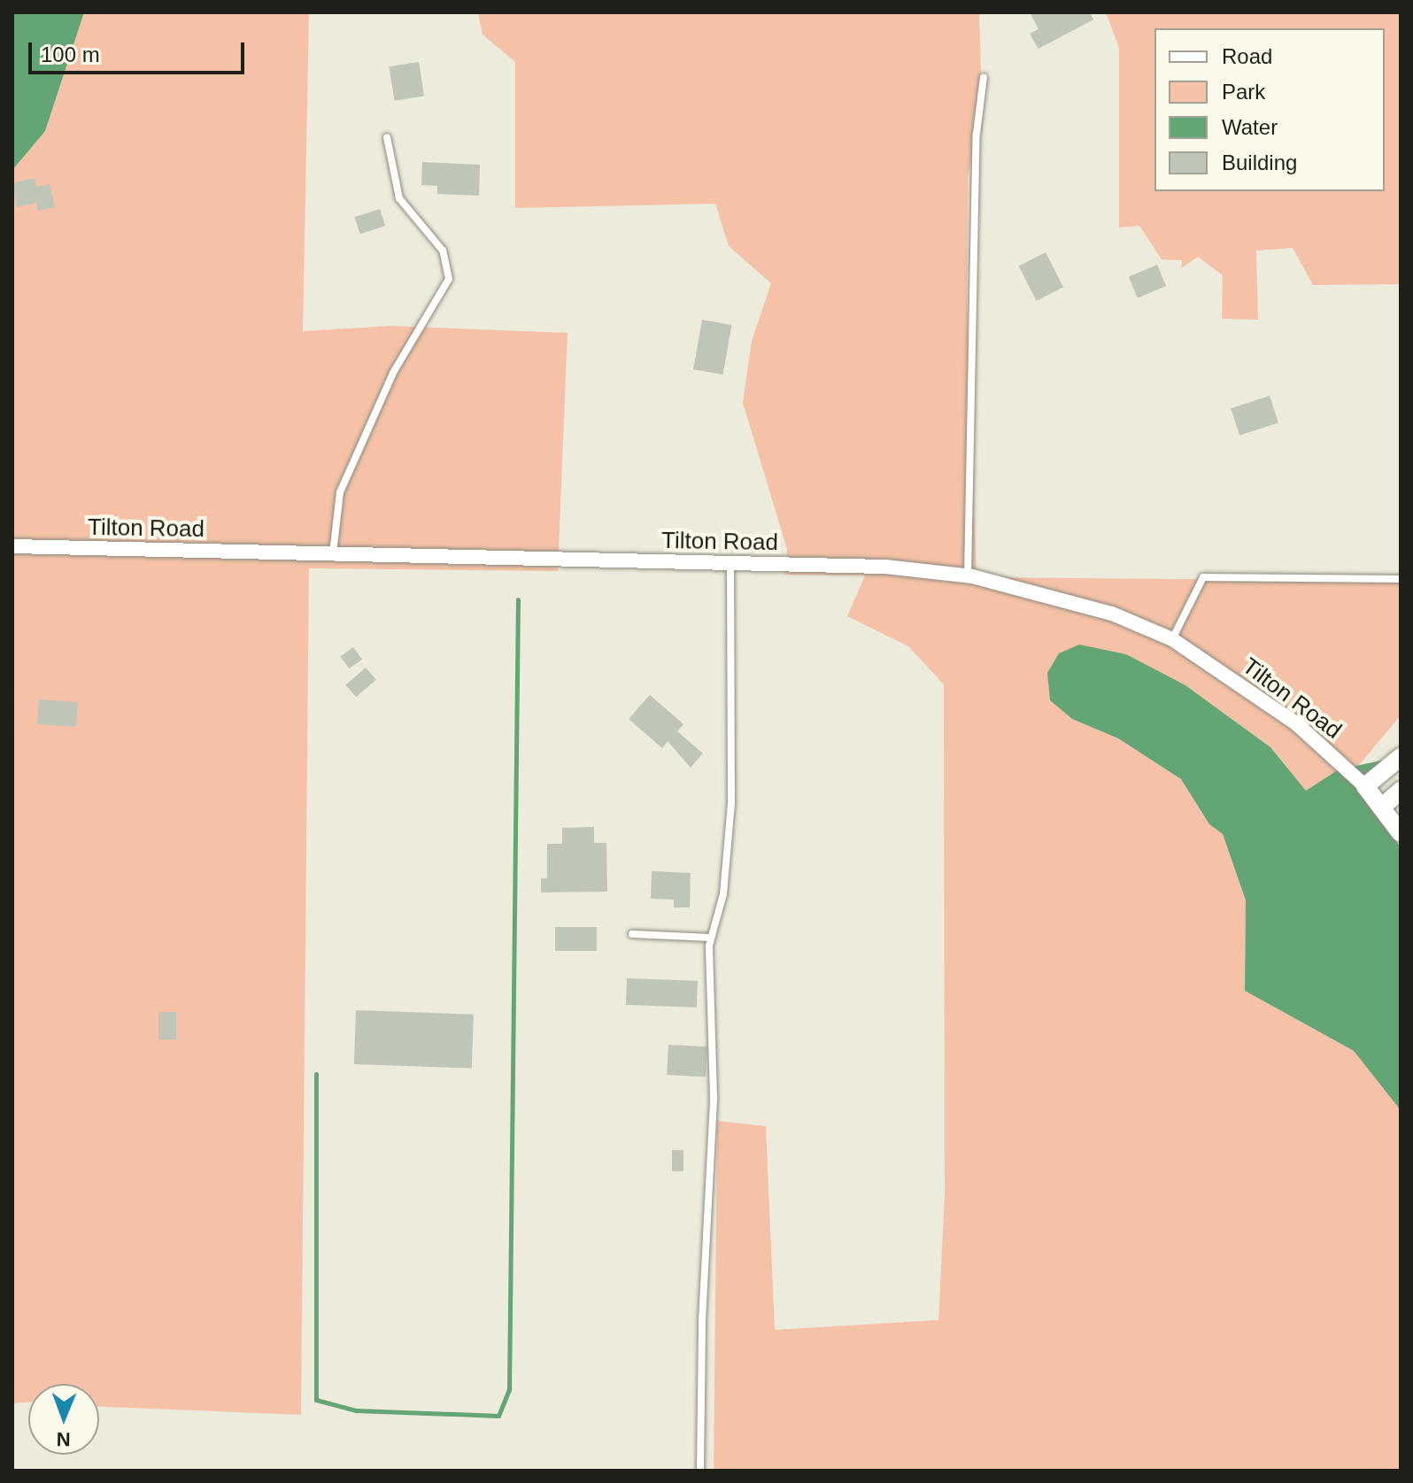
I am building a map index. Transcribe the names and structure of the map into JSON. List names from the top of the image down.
{
  "streets": {
    "street": ["Tilton Road"]
  },
  "legend": [
    "Road",
    "Park",
    "Water",
    "Building"
  ],
  "scale_bar": "100 m",
  "north": "bottom"
}
